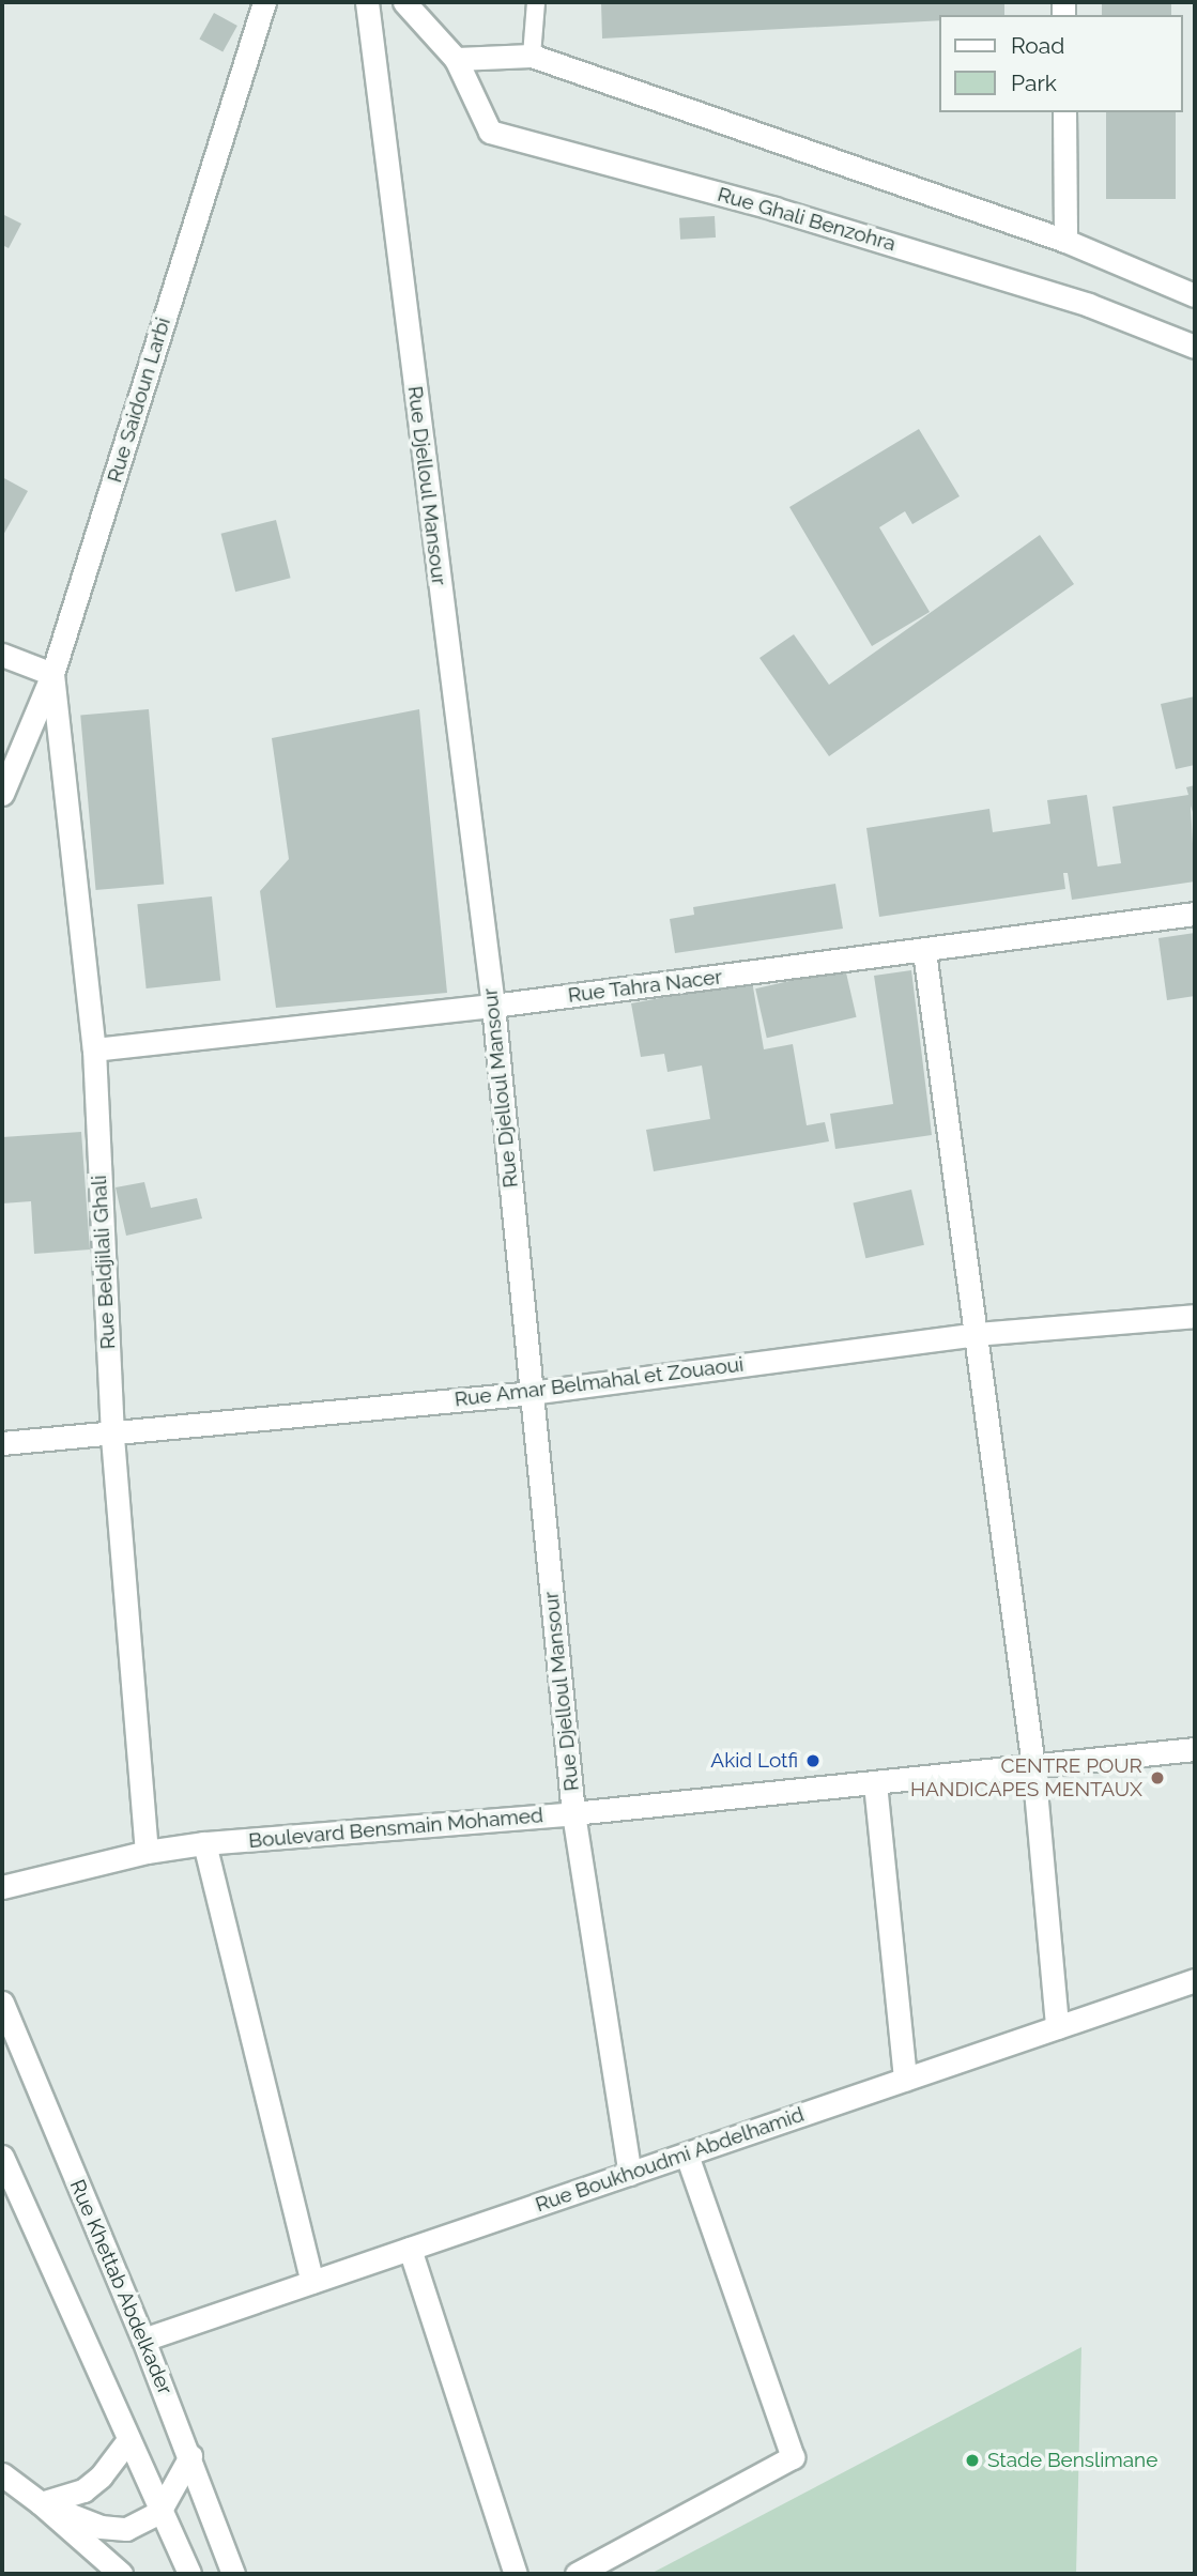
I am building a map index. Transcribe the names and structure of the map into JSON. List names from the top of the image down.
{
  "streets": {
    "street": [
      "Rue Ghali Benzohra",
      "Rue Saidoun Larbi",
      "Rue Djelloul Mansour",
      "Rue Tahra Nacer",
      "Rue Beldjilali Ghali",
      "Rue Amar Belmahal et Zouaoui",
      "Boulevard Bensmain Mohamed",
      "Rue Boukhoudmi Abdelhamid",
      "Rue Khettab Abdelkader"
    ]
  },
  "crossings": [
    ["Rue Saidoun Larbi", "Rue Beldjilali Ghali"],
    ["Rue Djelloul Mansour", "Rue Tahra Nacer"],
    ["Rue Djelloul Mansour", "Rue Amar Belmahal et Zouaoui"],
    ["Rue Djelloul Mansour", "Boulevard Bensmain Mohamed"],
    ["Rue Djelloul Mansour", "Rue Boukhoudmi Abdelhamid"],
    ["Rue Tahra Nacer", "Rue Beldjilali Ghali"],
    ["Rue Beldjilali Ghali", "Rue Amar Belmahal et Zouaoui"],
    ["Rue Beldjilali Ghali", "Boulevard Bensmain Mohamed"],
    ["Rue Boukhoudmi Abdelhamid", "Rue Khettab Abdelkader"]
  ],
  "places": ["Akid Lotfi", "CENTRE POUR HANDICAPES MENTAUX", "Stade Benslimane"],
  "legend": ["Road", "Park"]
}
